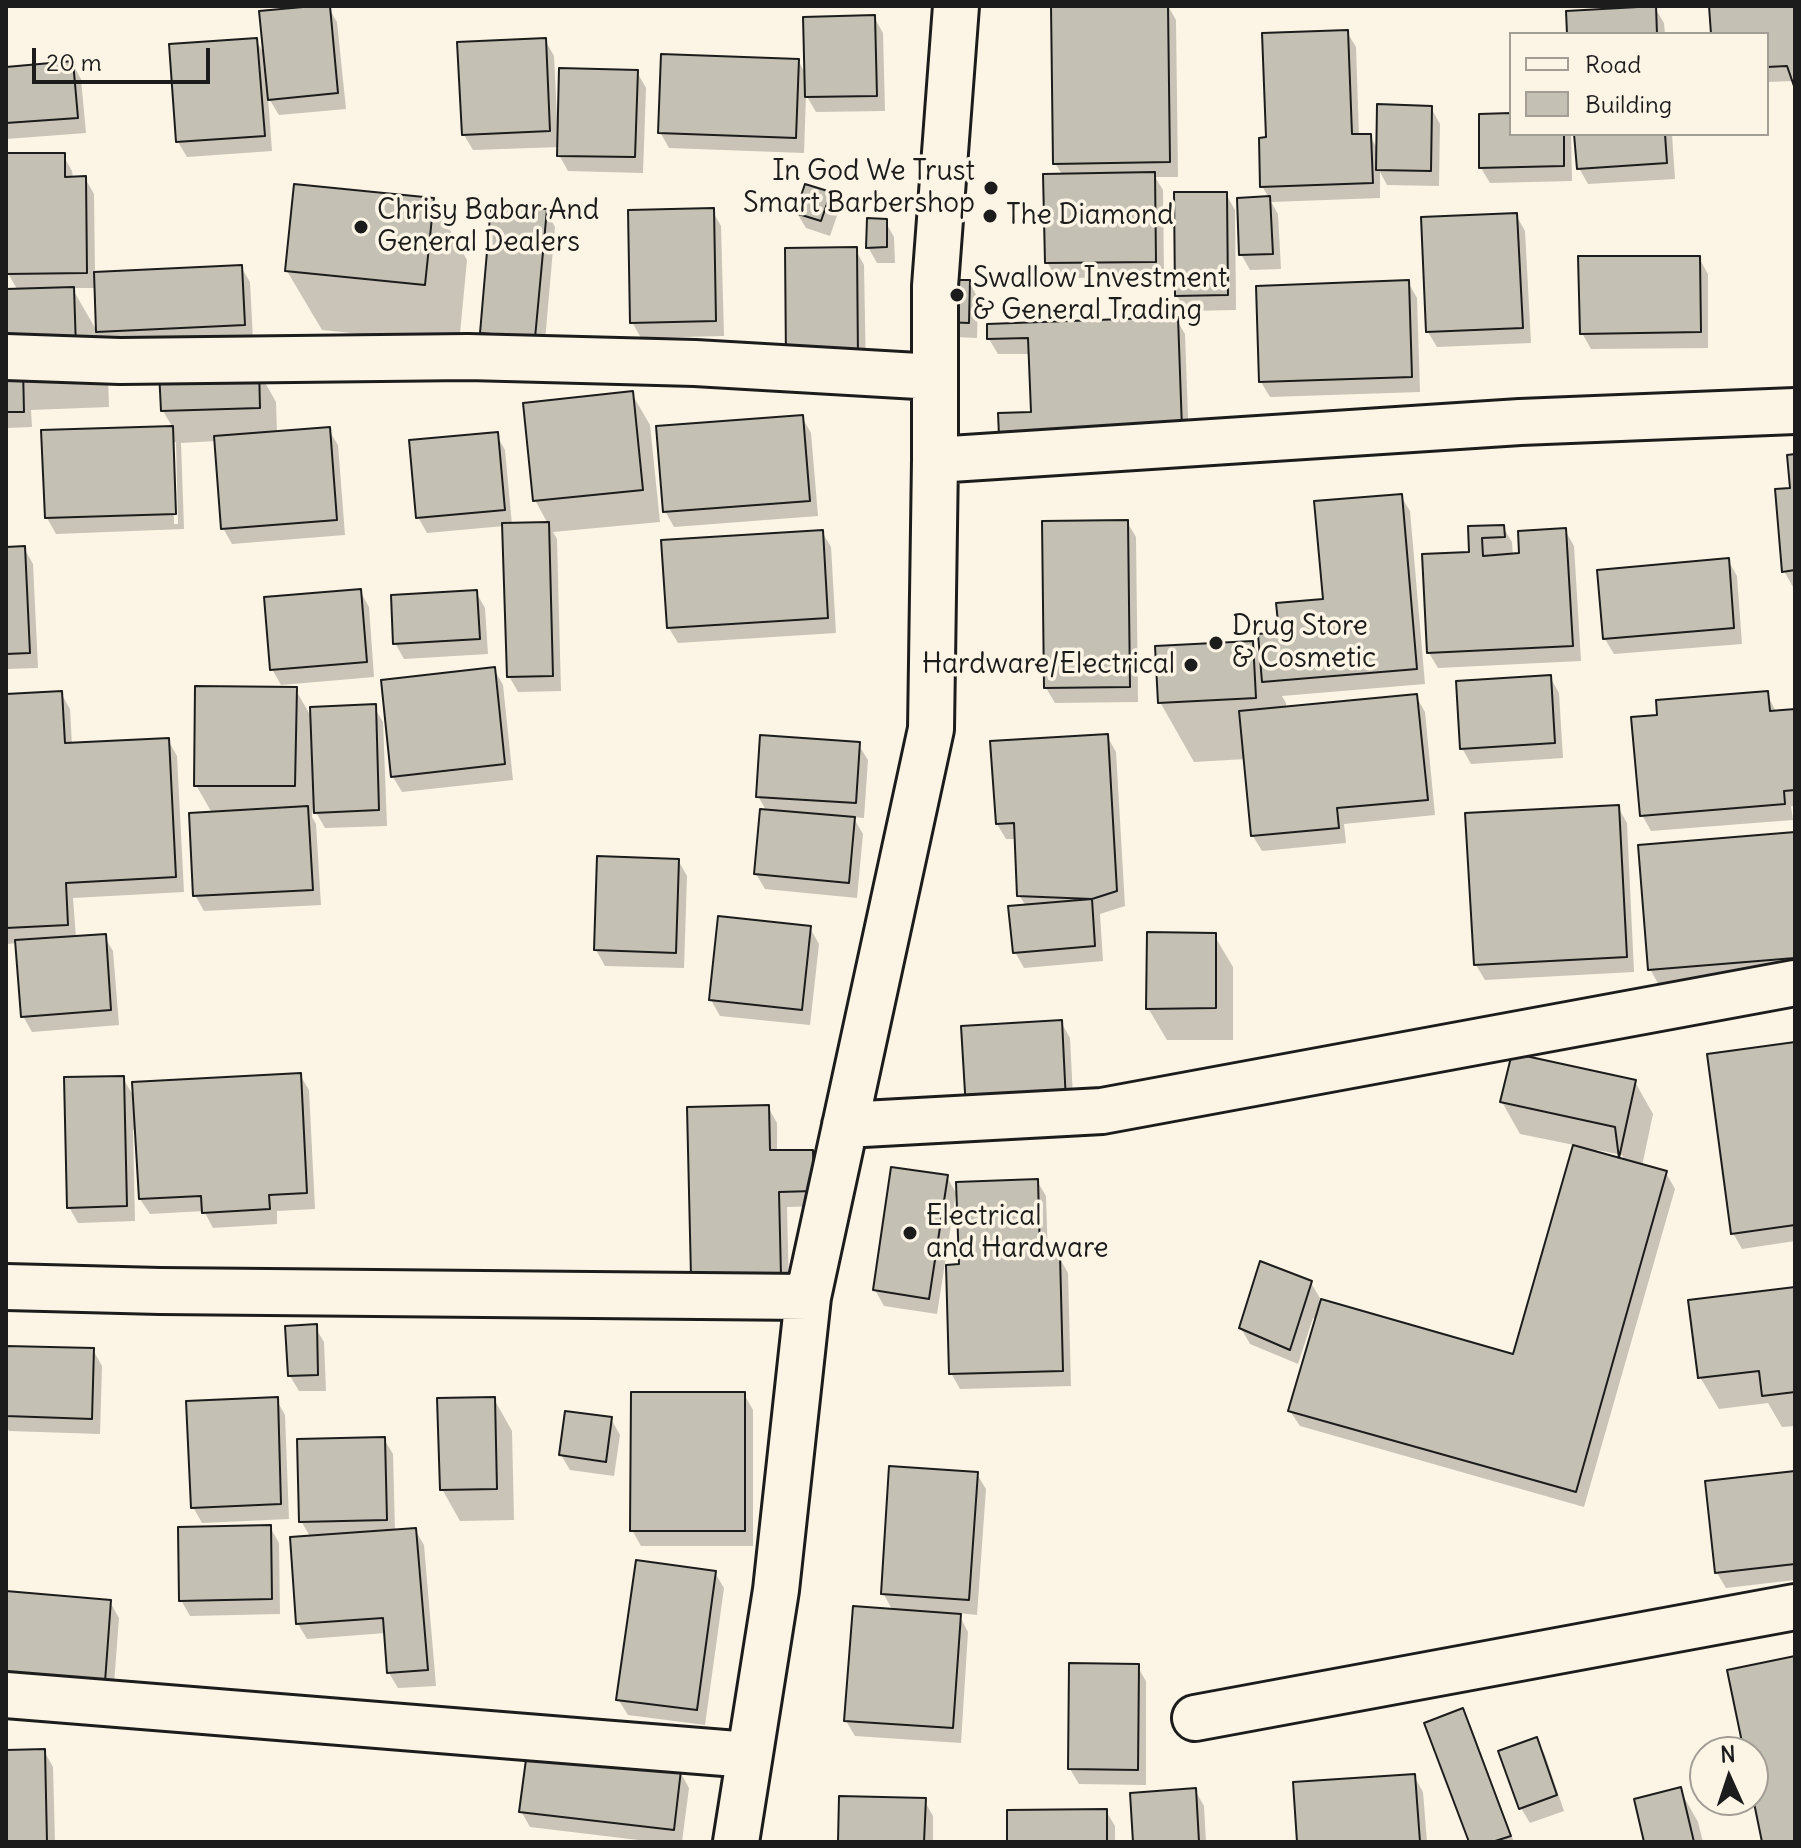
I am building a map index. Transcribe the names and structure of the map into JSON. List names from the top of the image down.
{
  "places": [
    "In God We Trust Smart Barbershop",
    "The Diamond",
    "Chrisy Babar And General Dealers",
    "Swallow Investment & General Trading",
    "Drug Store & Cosmetic",
    "Hardware/Electrical",
    "Electrical and Hardware"
  ],
  "legend": ["Road", "Building"],
  "scale_bar": "20 m",
  "north": "top"
}
